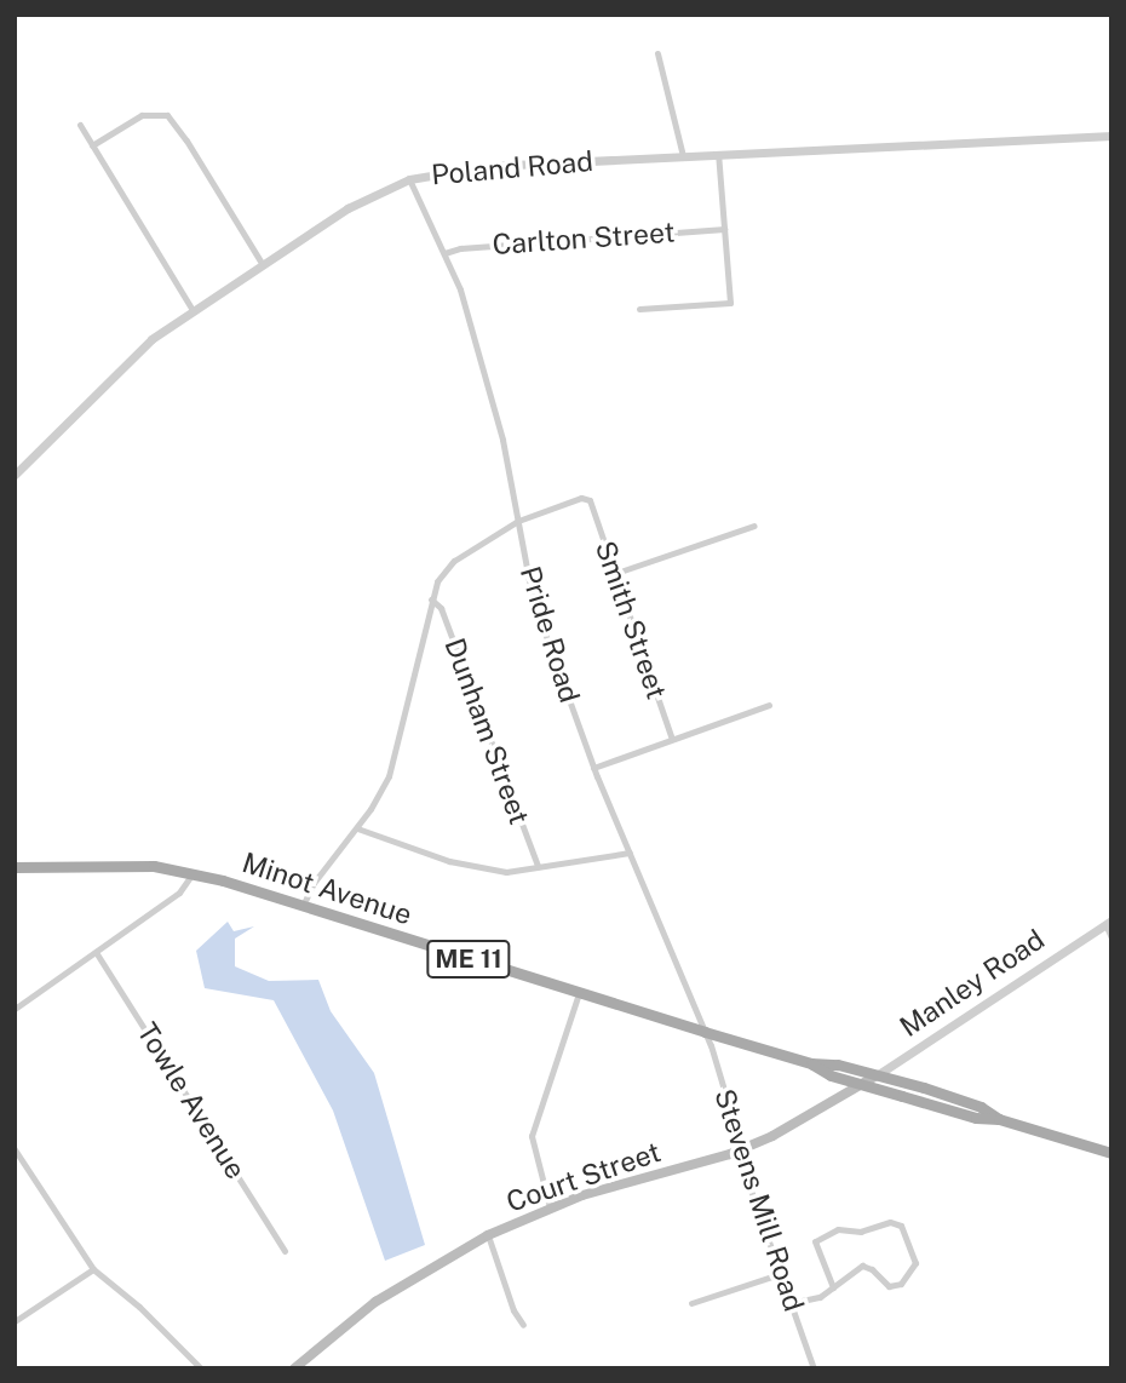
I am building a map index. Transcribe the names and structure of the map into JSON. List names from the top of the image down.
{
  "streets": {
    "main road": [
      "Minot Avenue",
      "ME 11",
      "Manley Road",
      "Court Street"
    ],
    "street": [
      "Poland Road",
      "Carlton Street",
      "Smith Street",
      "Pride Road",
      "Dunham Street",
      "Towle Avenue",
      "Stevens Mill Road"
    ]
  },
  "crossings": [
    ["Poland Road", "Pride Road"],
    ["Carlton Street", "Pride Road"],
    ["Smith Street", "Pride Road"],
    ["Pride Road", "Minot Avenue"],
    ["Pride Road", "Stevens Mill Road"],
    ["Minot Avenue", "Manley Road"],
    ["Minot Avenue", "Court Street"],
    ["Minot Avenue", "Stevens Mill Road"],
    ["Manley Road", "Court Street"],
    ["Court Street", "Stevens Mill Road"]
  ]
}
